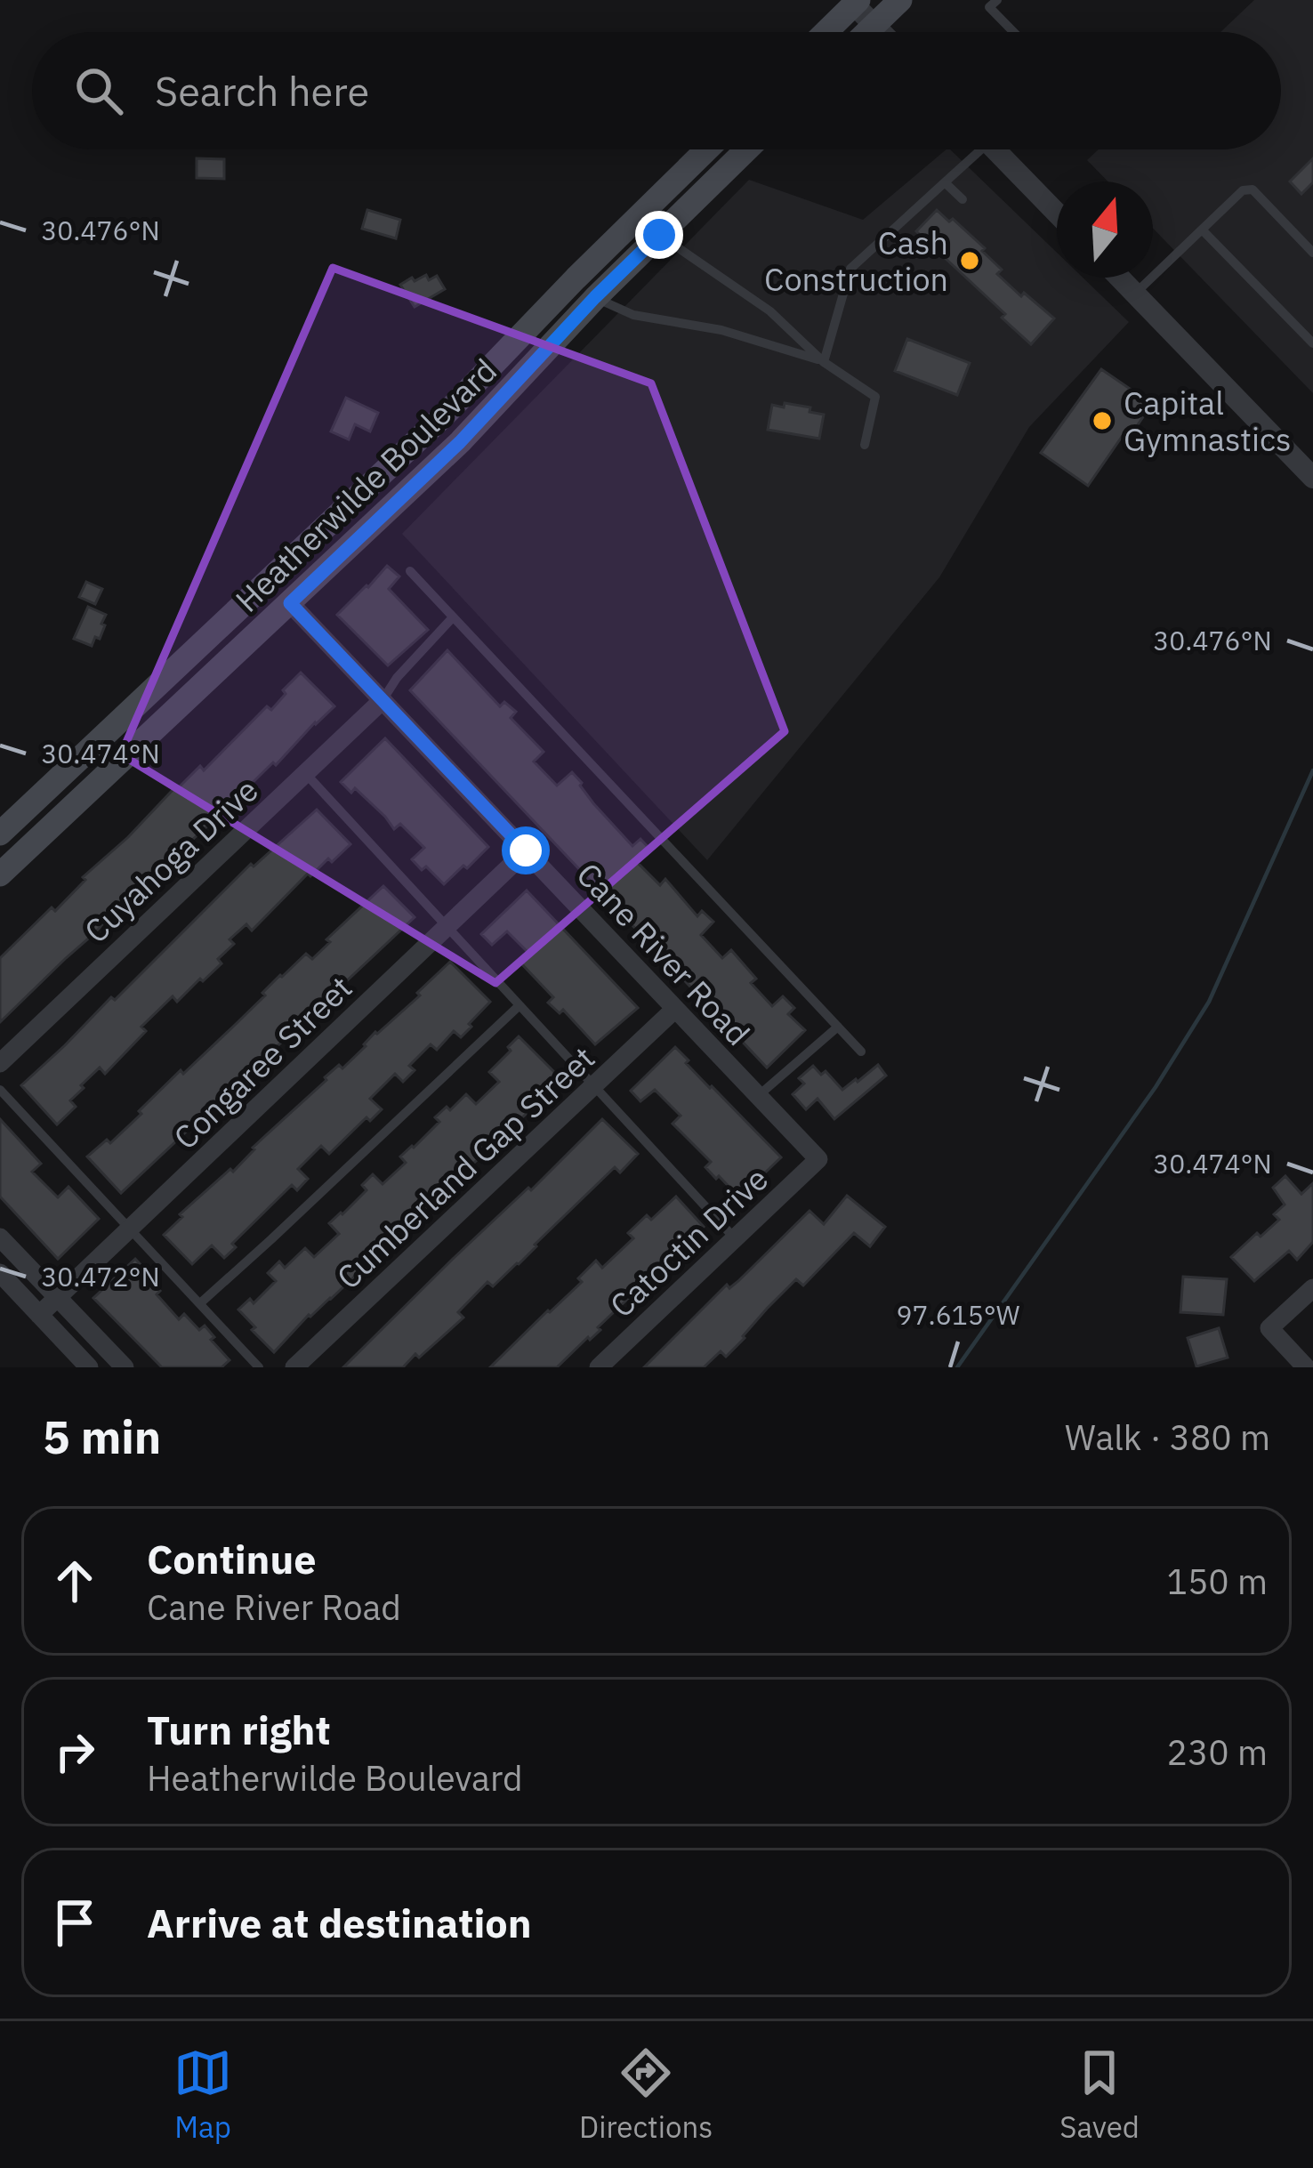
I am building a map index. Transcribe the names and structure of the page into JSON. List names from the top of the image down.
{
  "streets": {
    "main road": ["Heatherwilde Boulevard"],
    "street": [
      "Cuyahoga Drive",
      "Cane River Road",
      "Congaree Street",
      "Cumberland Gap Street",
      "Catoctin Drive"
    ]
  },
  "crossings": [
    ["Heatherwilde Boulevard", "Cane River Road"],
    ["Cuyahoga Drive", "Cane River Road"],
    ["Cane River Road", "Congaree Street"],
    ["Cane River Road", "Cumberland Gap Street"],
    ["Cane River Road", "Catoctin Drive"]
  ],
  "places": ["Cash Construction", "Capital Gymnastics"],
  "north": "top",
  "page": {
    "search": "Search here",
    "heading": ["5 min", "Walk · 380 m"],
    "list": [
      ["Continue", "Cane River Road", "150 m"],
      ["Turn right", "Heatherwilde Boulevard", "230 m"],
      "Arrive at destination"
    ],
    "nav": ["Map", "Directions", "Saved"]
  },
  "coordinates": [
    "30.476°N",
    "30.474°N",
    "30.472°N",
    "97.615°W"
  ]
}
